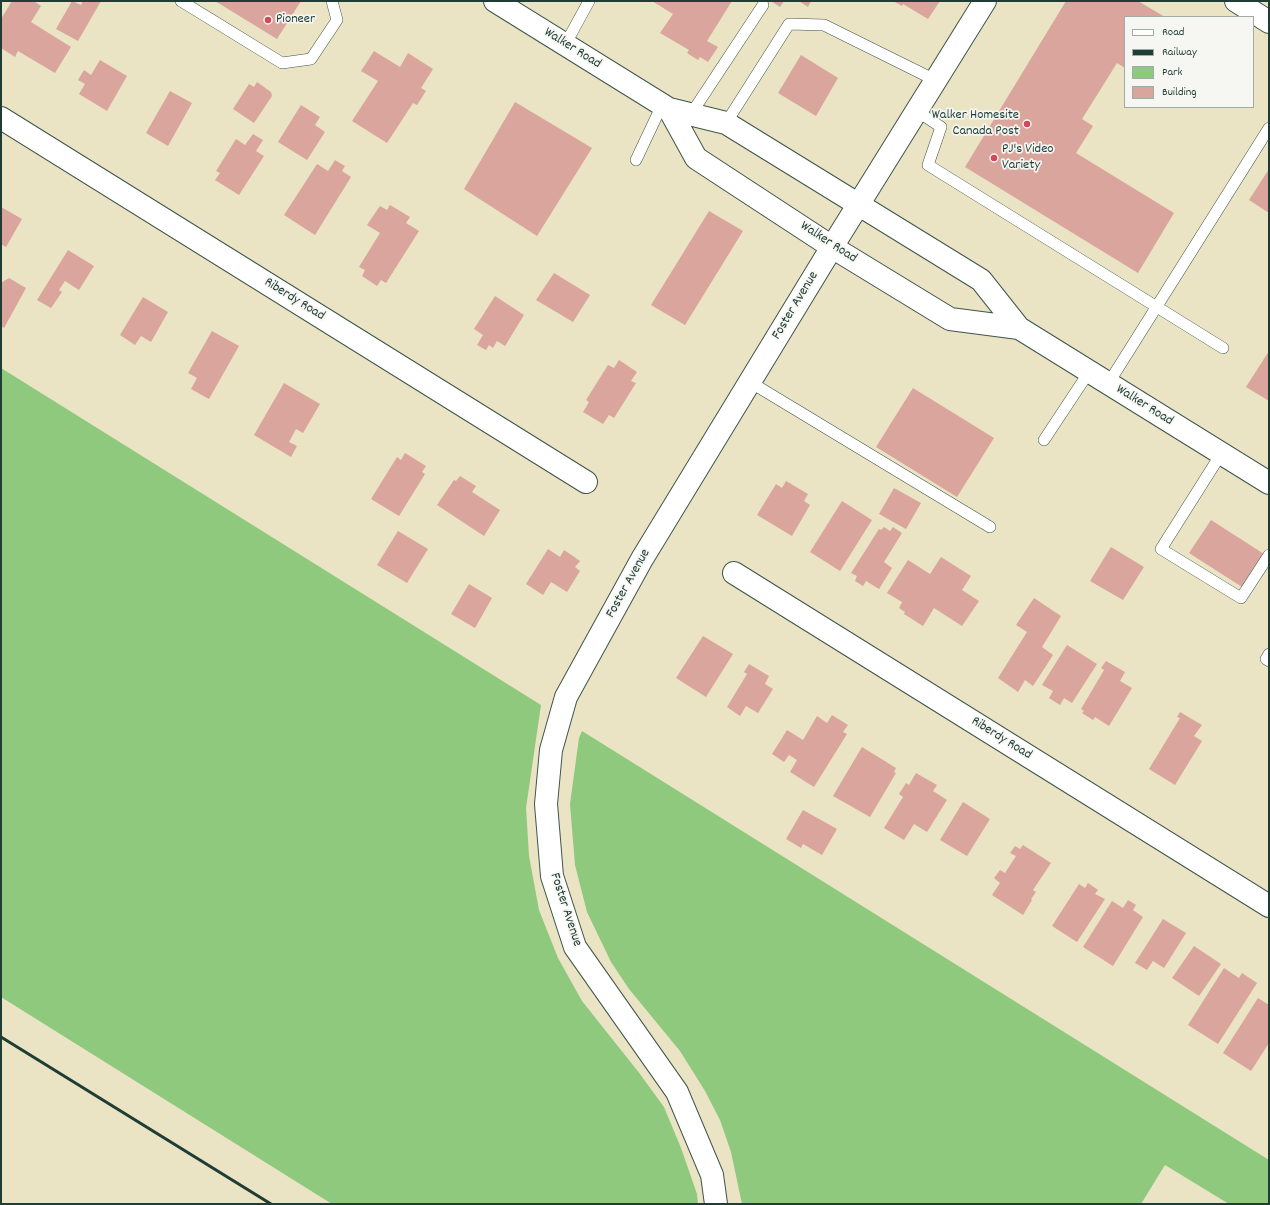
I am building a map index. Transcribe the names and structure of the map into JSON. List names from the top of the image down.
{
  "streets": {
    "street": ["Walker Road", "Riberdy Road", "Foster Avenue"]
  },
  "crossings": [
    ["Walker Road", "Foster Avenue"]
  ],
  "places": ["Pioneer", "Walker Homesite Canada Post", "PJ's Video Variety"],
  "legend": [
    "Road",
    "Railway",
    "Park",
    "Building"
  ]
}
